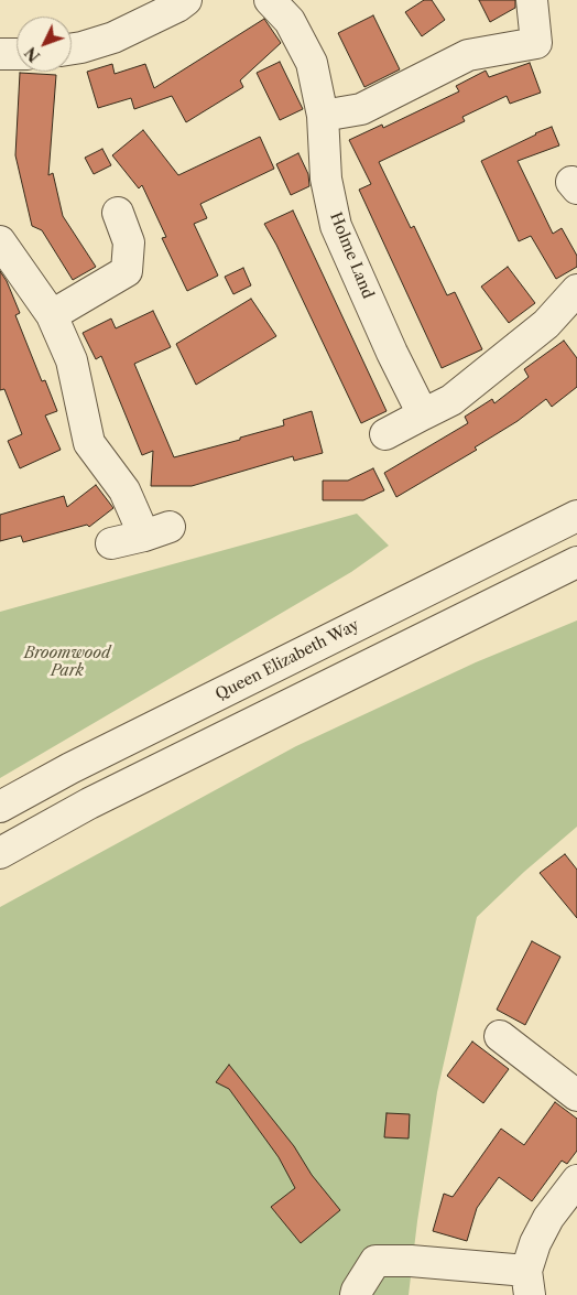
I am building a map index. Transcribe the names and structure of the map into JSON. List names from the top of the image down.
{
  "streets": {
    "street": ["Holme Land", "Queen Elizabeth Way"]
  },
  "parks": ["Broomwood Park"],
  "north": "bottom left"
}
